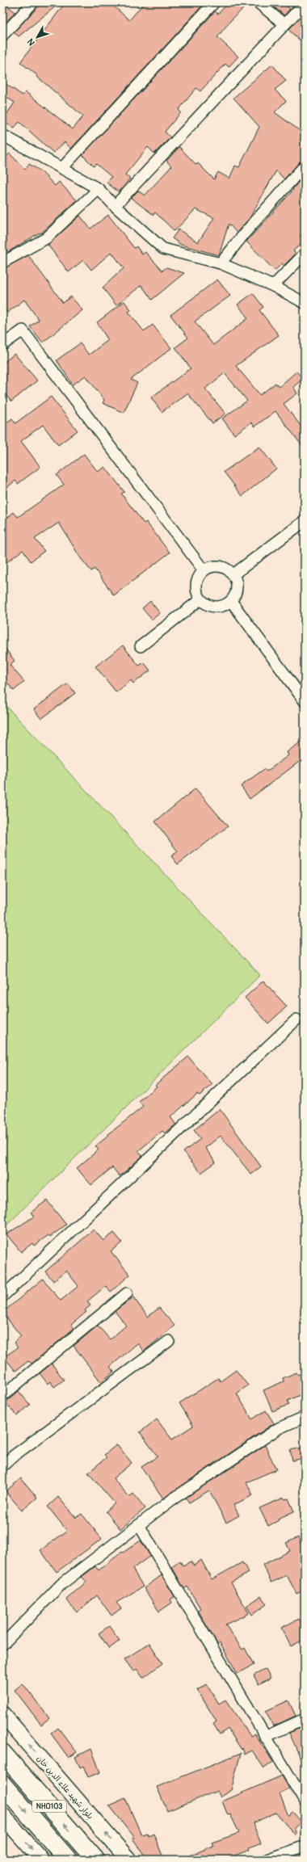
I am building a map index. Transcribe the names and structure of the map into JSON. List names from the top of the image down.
{
  "streets": {
    "highway": ["NH0103"],
    "street": ["بلوار شهید علاء الدین خان"]
  },
  "one_way": ["بلوار شهید علاء الدین خان"],
  "north": "bottom left"
}
